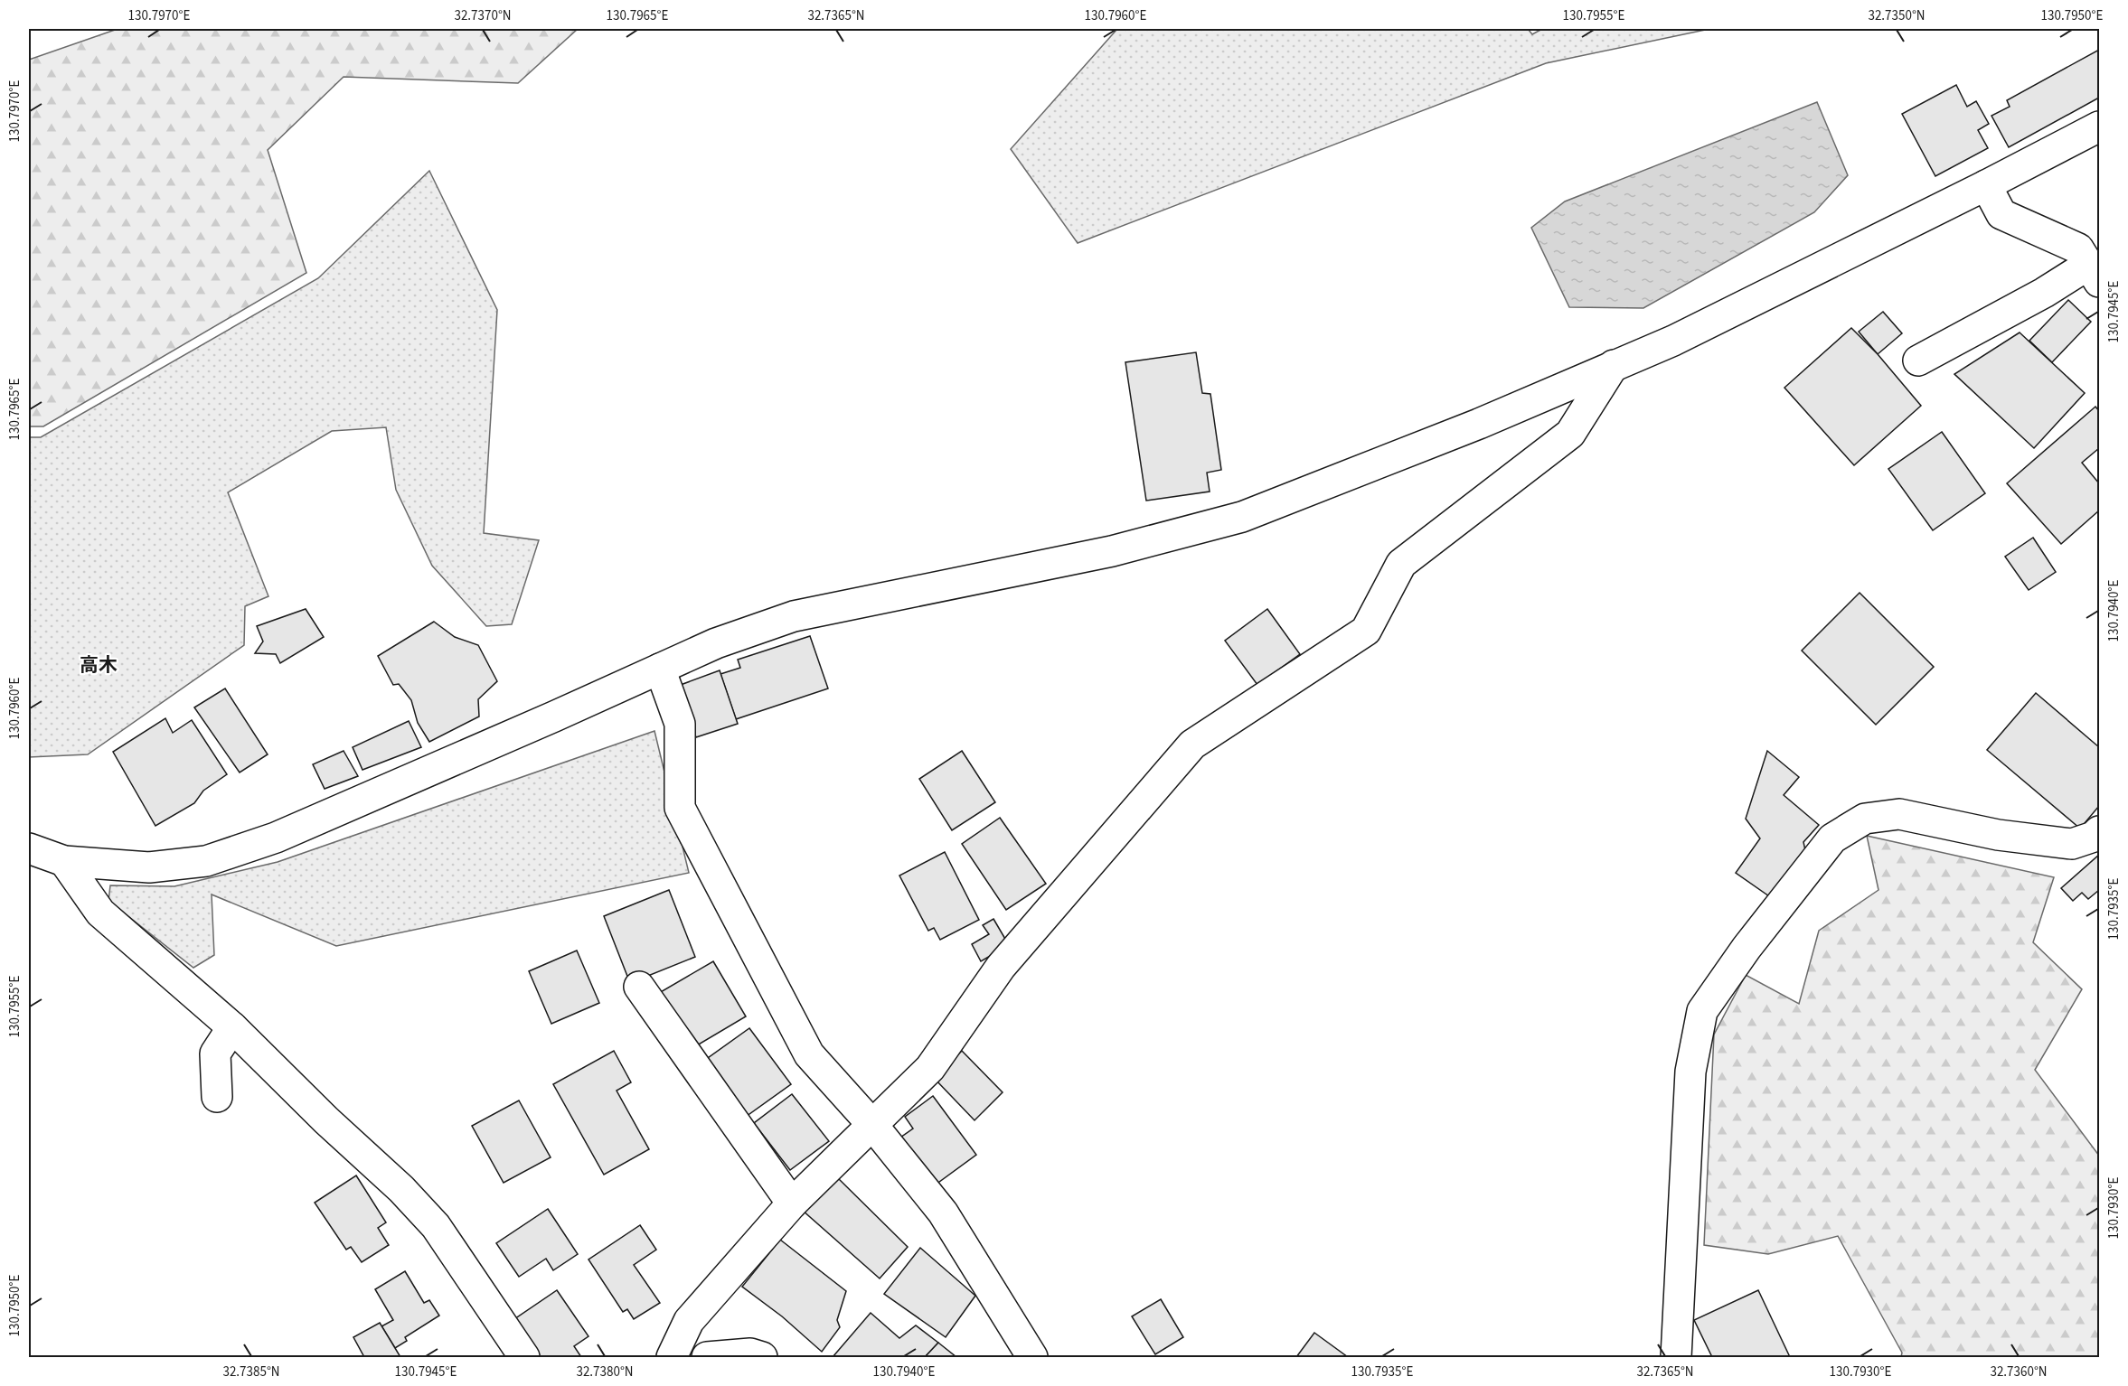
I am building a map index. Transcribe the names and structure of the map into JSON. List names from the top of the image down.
{
  "districts": ["高木"],
  "coordinates": [
    "130.7970°E",
    "32.7370°N",
    "130.7965°E",
    "32.7365°N",
    "130.7960°E",
    "130.7955°E",
    "32.7350°N",
    "130.7950°E",
    "130.7945°E",
    "130.7940°E",
    "130.7935°E",
    "130.7930°E",
    "32.7385°N",
    "32.7380°N",
    "32.7360°N"
  ]
}
